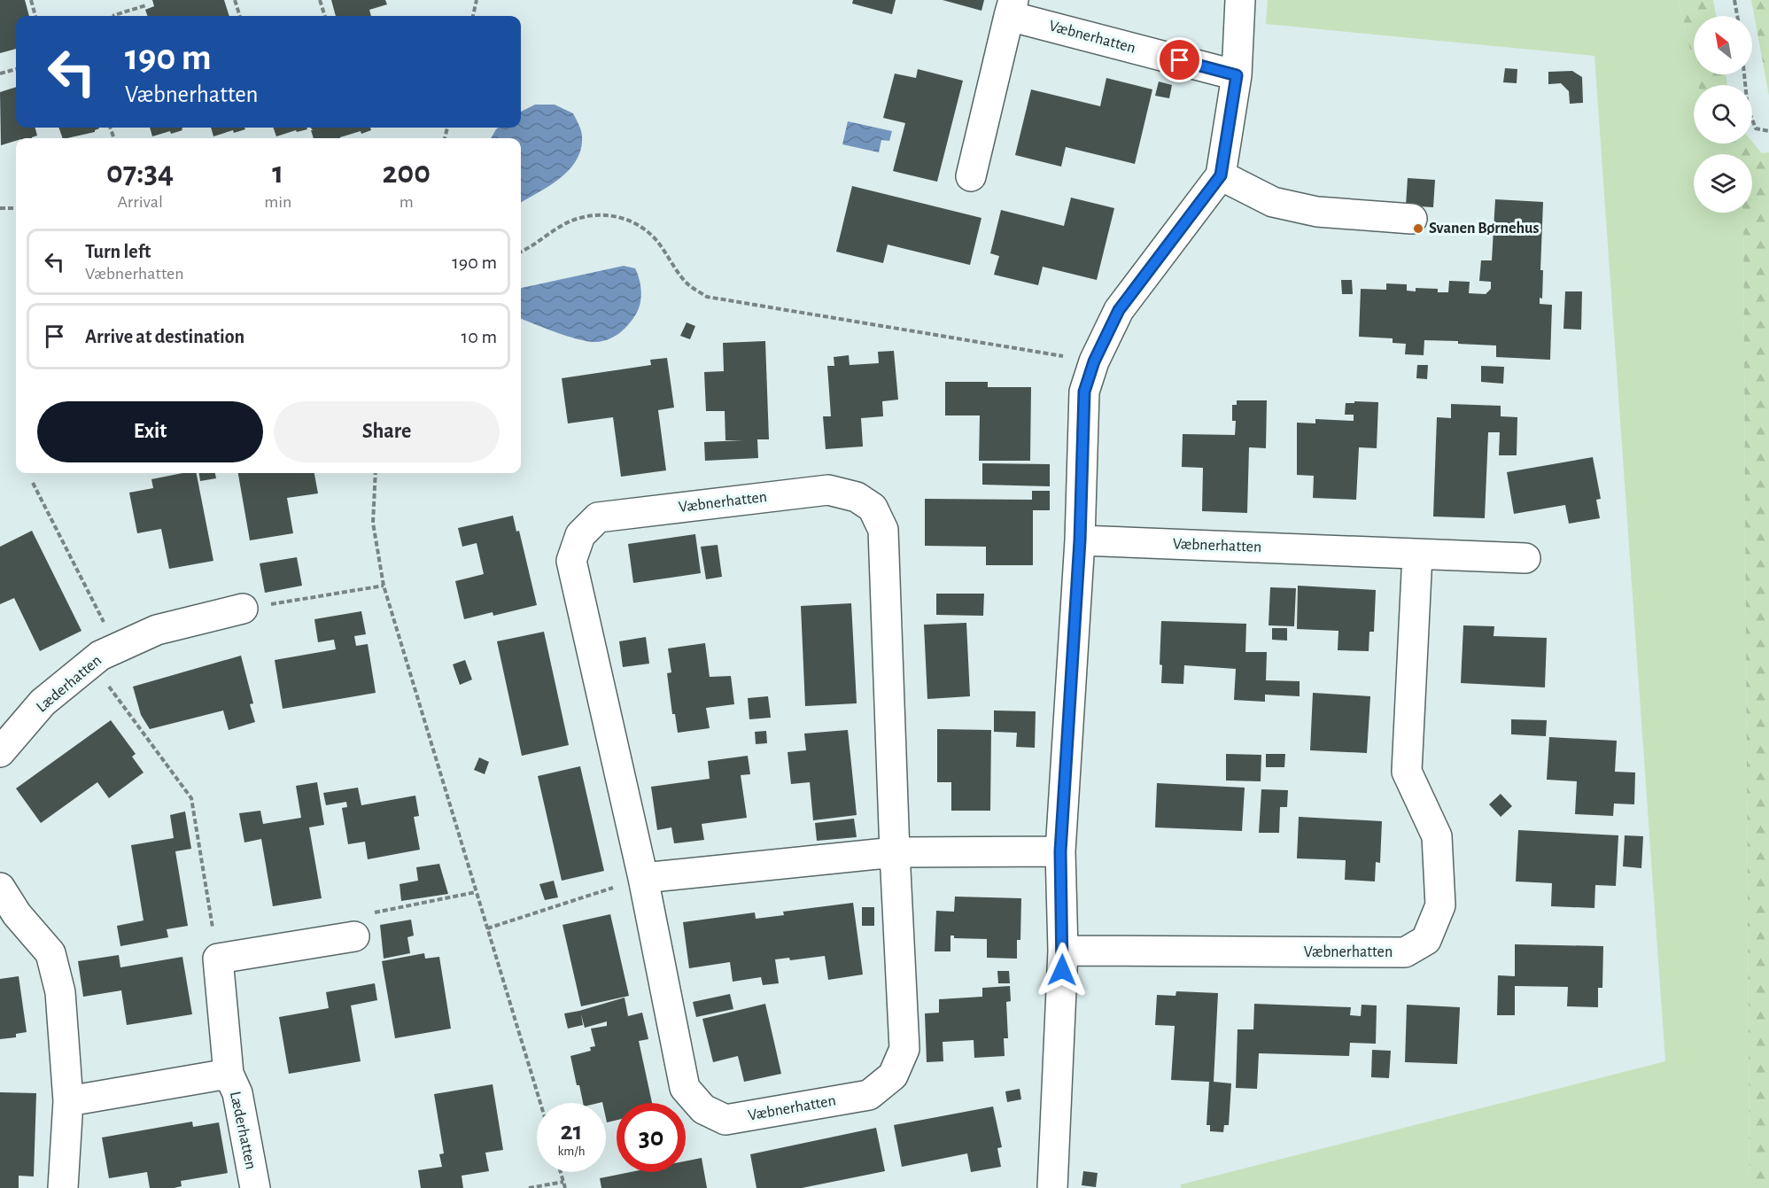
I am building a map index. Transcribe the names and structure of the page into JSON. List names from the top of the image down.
{
  "streets": {
    "street": ["Væbnerhatten", "Læderhatten"]
  },
  "places": ["Svanen Børnehus"],
  "north": "top left",
  "page": {
    "turn": ["190 m", "Væbnerhatten"],
    "eta": [
      "07:34",
      "Arrival",
      "1",
      "min",
      "200",
      "m"
    ],
    "list": [
      {
        "name": "Turn left",
        "note": "Væbnerhatten",
        "value": "190 m"
      },
      {
        "name": "Arrive at destination",
        "value": "10 m"
      }
    ],
    "buttons": ["Exit", "Share"],
    "speed": "21 km/h",
    "limit": "30"
  }
}
